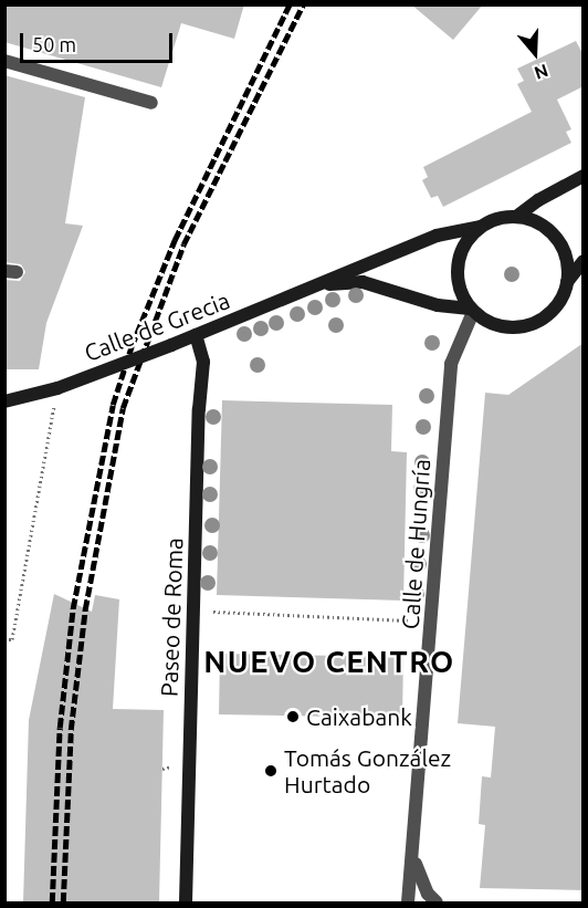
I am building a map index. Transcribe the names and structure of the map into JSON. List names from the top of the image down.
{
  "streets": {
    "street": ["Calle de Grecia", "Calle de Hungría", "Paseo de Roma"]
  },
  "crossings": [
    ["Calle de Grecia", "Calle de Hungría"],
    ["Calle de Grecia", "Paseo de Roma"]
  ],
  "districts": ["NUEVO CENTRO"],
  "places": ["Caixabank", "Tomás González Hurtado"],
  "scale_bar": "50 m",
  "north": "bottom"
}
